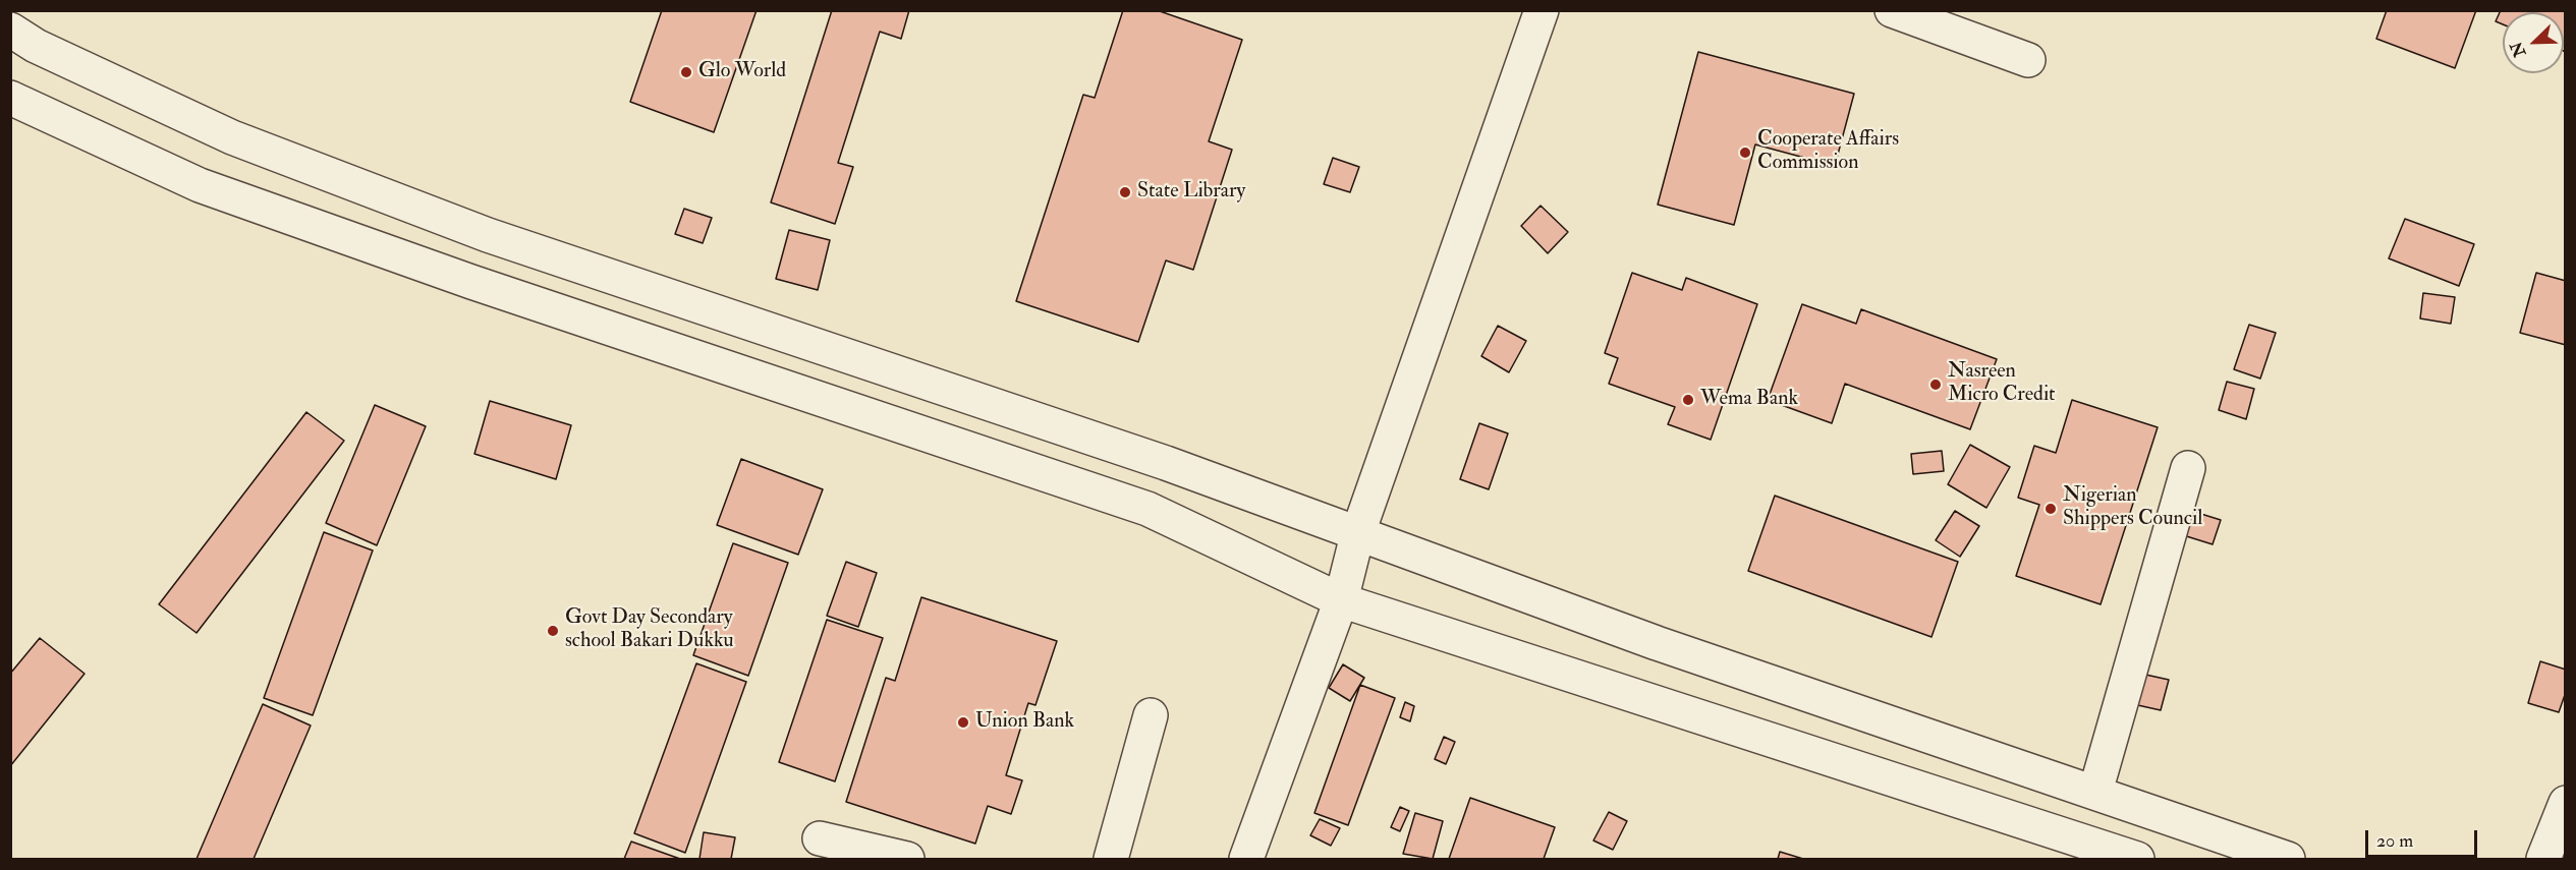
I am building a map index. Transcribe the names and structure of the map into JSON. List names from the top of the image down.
{
  "places": [
    "Glo World",
    "Cooperate Affairs Commission",
    "State Library",
    "Nasreen Micro Credit",
    "Wema Bank",
    "Nigerian Shippers Council",
    "Govt Day Secondary school Bakari Dukku",
    "Union Bank"
  ],
  "scale_bar": "20 m",
  "north": "bottom left"
}
